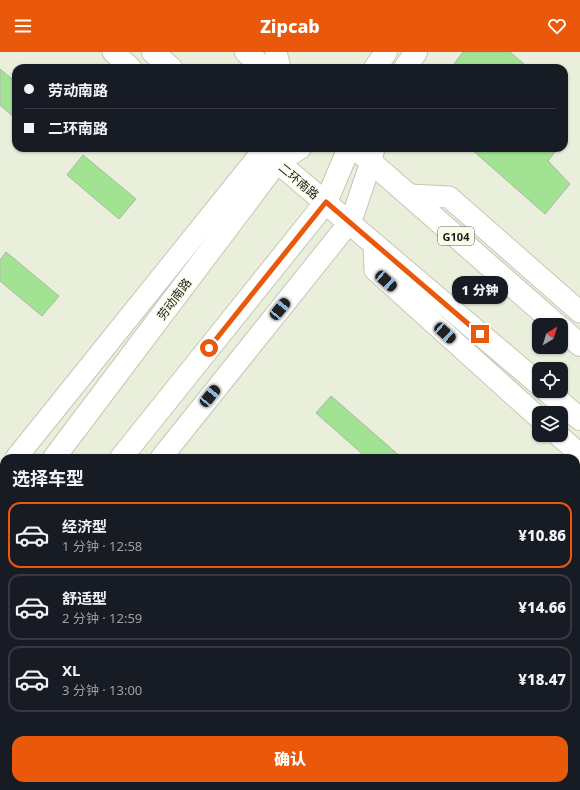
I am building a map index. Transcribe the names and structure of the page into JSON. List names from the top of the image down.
{
  "streets": {
    "main road": ["二环南路", "G104", "劳动南路"]
  },
  "crossings": [
    ["二环南路", "劳动南路"]
  ],
  "north": "top right",
  "page": {
    "header": "Zipcab",
    "banner": ["劳动南路", "二环南路"],
    "bubble": "1 分钟",
    "heading": "选择车型",
    "list": [
      {
        "name": "经济型",
        "note": "1 分钟 · 12:58",
        "value": "¥10.86"
      },
      {
        "name": "舒适型",
        "note": "2 分钟 · 12:59",
        "value": "¥14.66"
      },
      {
        "name": "XL",
        "note": "3 分钟 · 13:00",
        "value": "¥18.47"
      }
    ],
    "buttons": "确认"
  }
}
